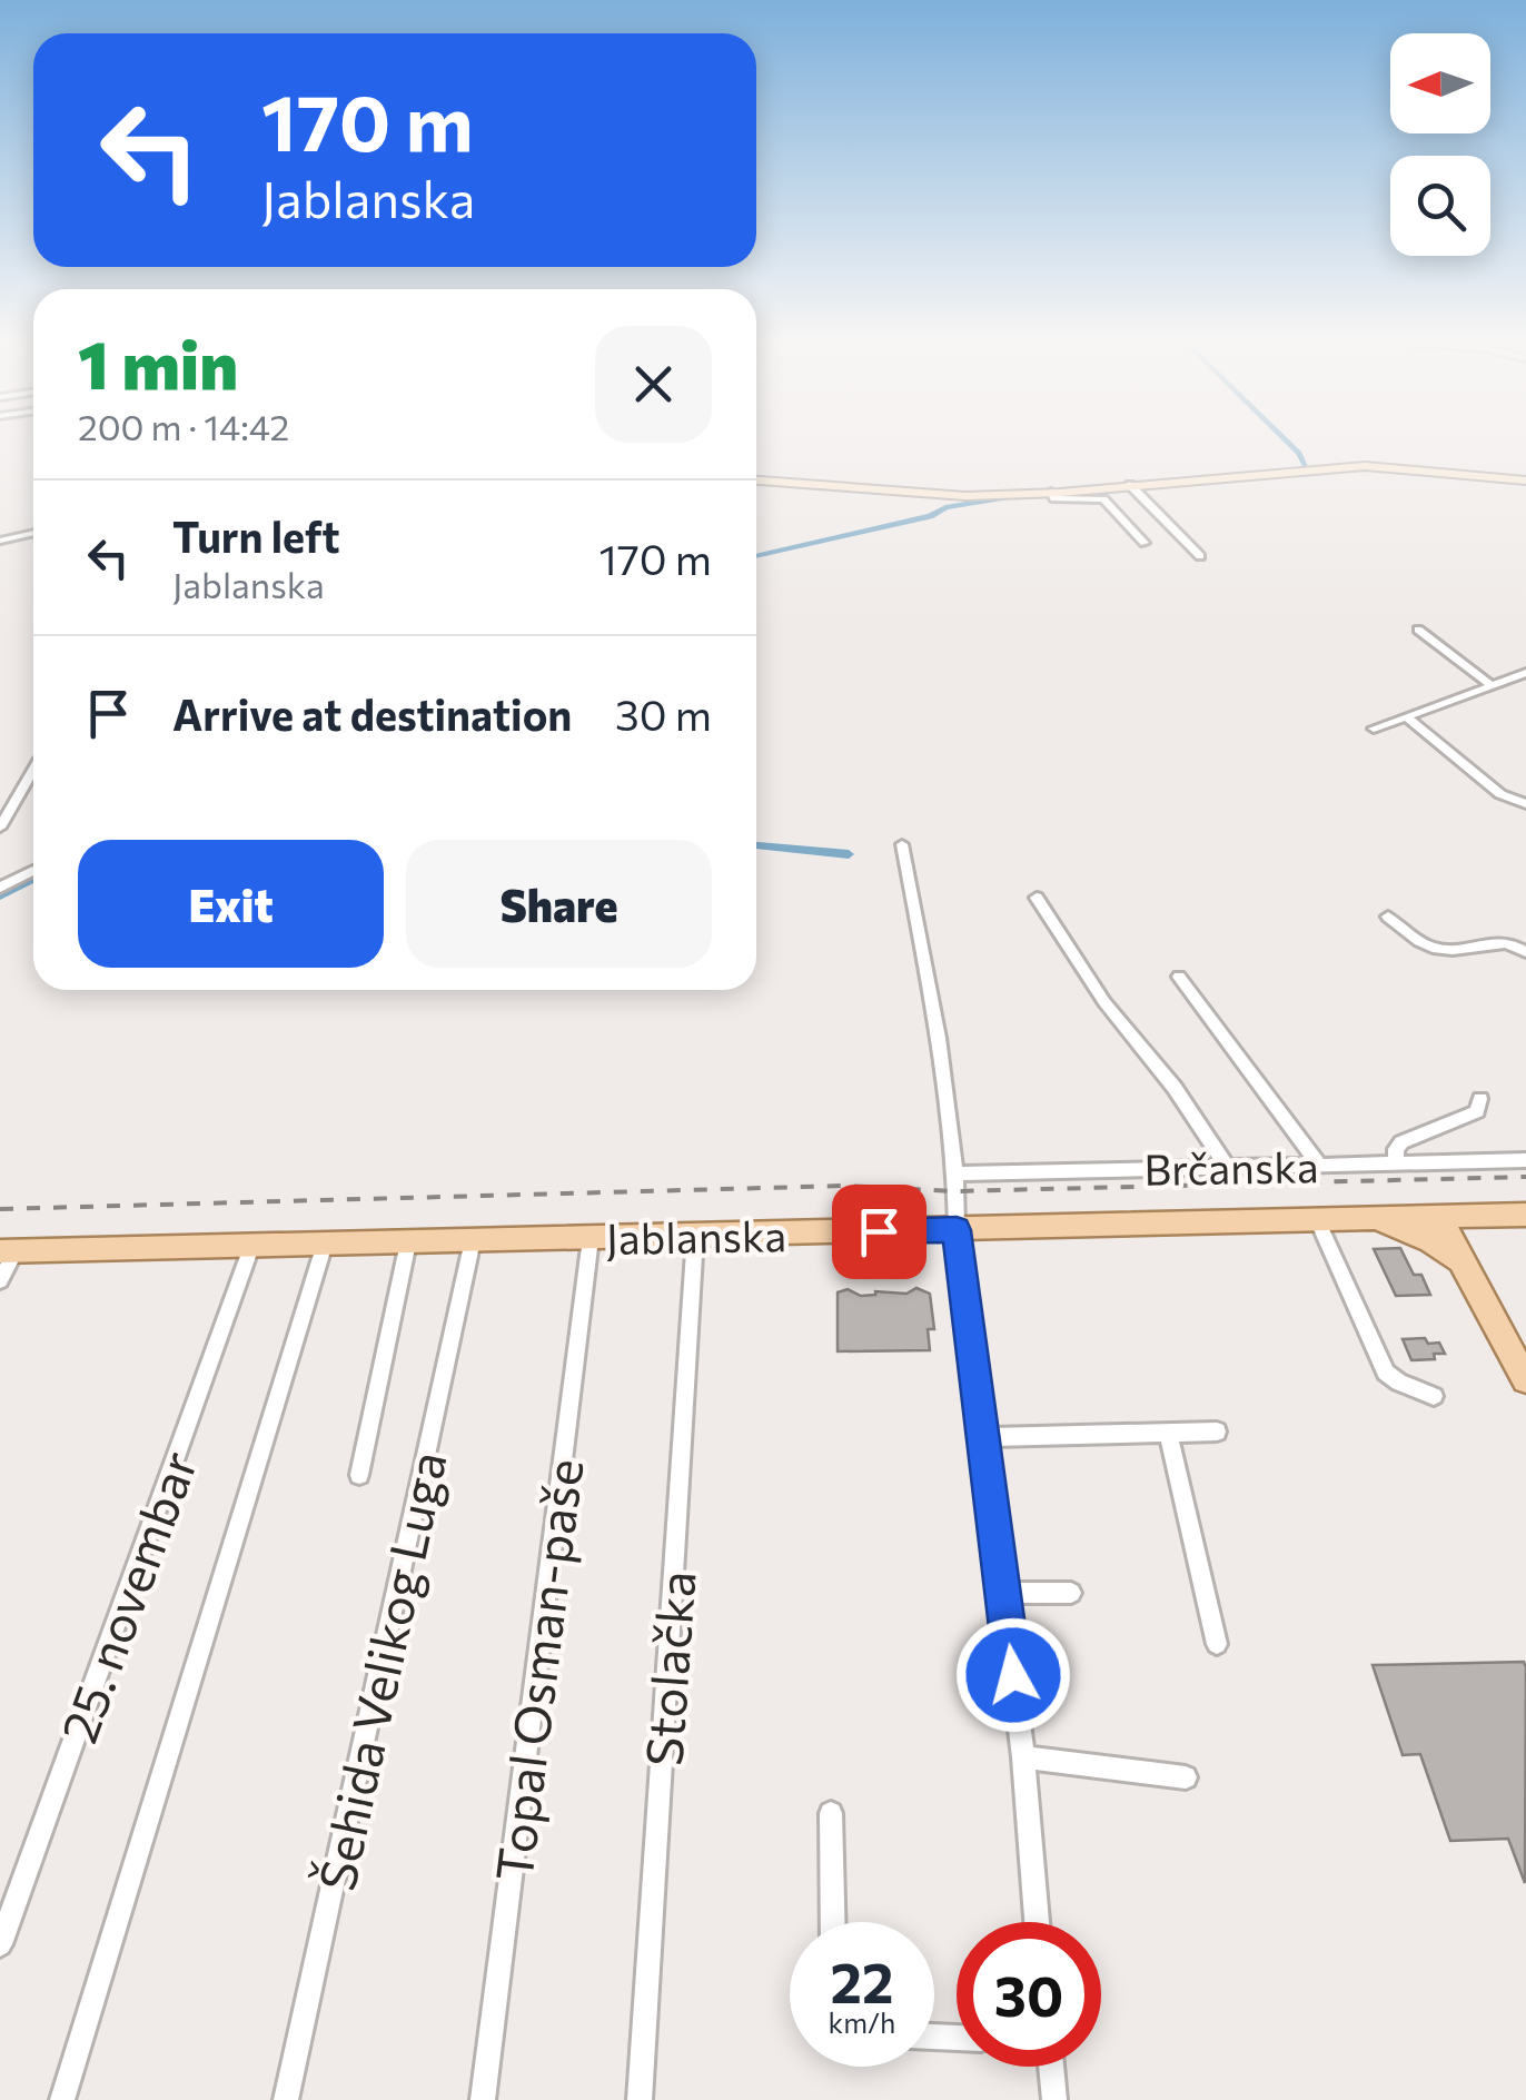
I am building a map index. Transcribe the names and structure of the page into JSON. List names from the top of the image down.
{
  "streets": {
    "main road": ["Jablanska"],
    "street": [
      "Brčanska",
      "25. novembar",
      "Stolačka",
      "Topal Osman-paše",
      "Šehida Velikog Luga"
    ]
  },
  "crossings": [
    ["Jablanska", "25. novembar"],
    ["Jablanska", "Stolačka"],
    ["Jablanska", "Topal Osman-paše"],
    ["Jablanska", "Šehida Velikog Luga"]
  ],
  "north": "left",
  "page": {
    "turn": ["170 m", "Jablanska"],
    "heading": ["1 min", "200 m · 14:42"],
    "list": [
      {
        "name": "Turn left",
        "note": "Jablanska",
        "value": "170 m"
      },
      {
        "name": "Arrive at destination",
        "value": "30 m"
      }
    ],
    "buttons": ["Exit", "Share"],
    "speed": "22 km/h",
    "limit": "30"
  }
}
